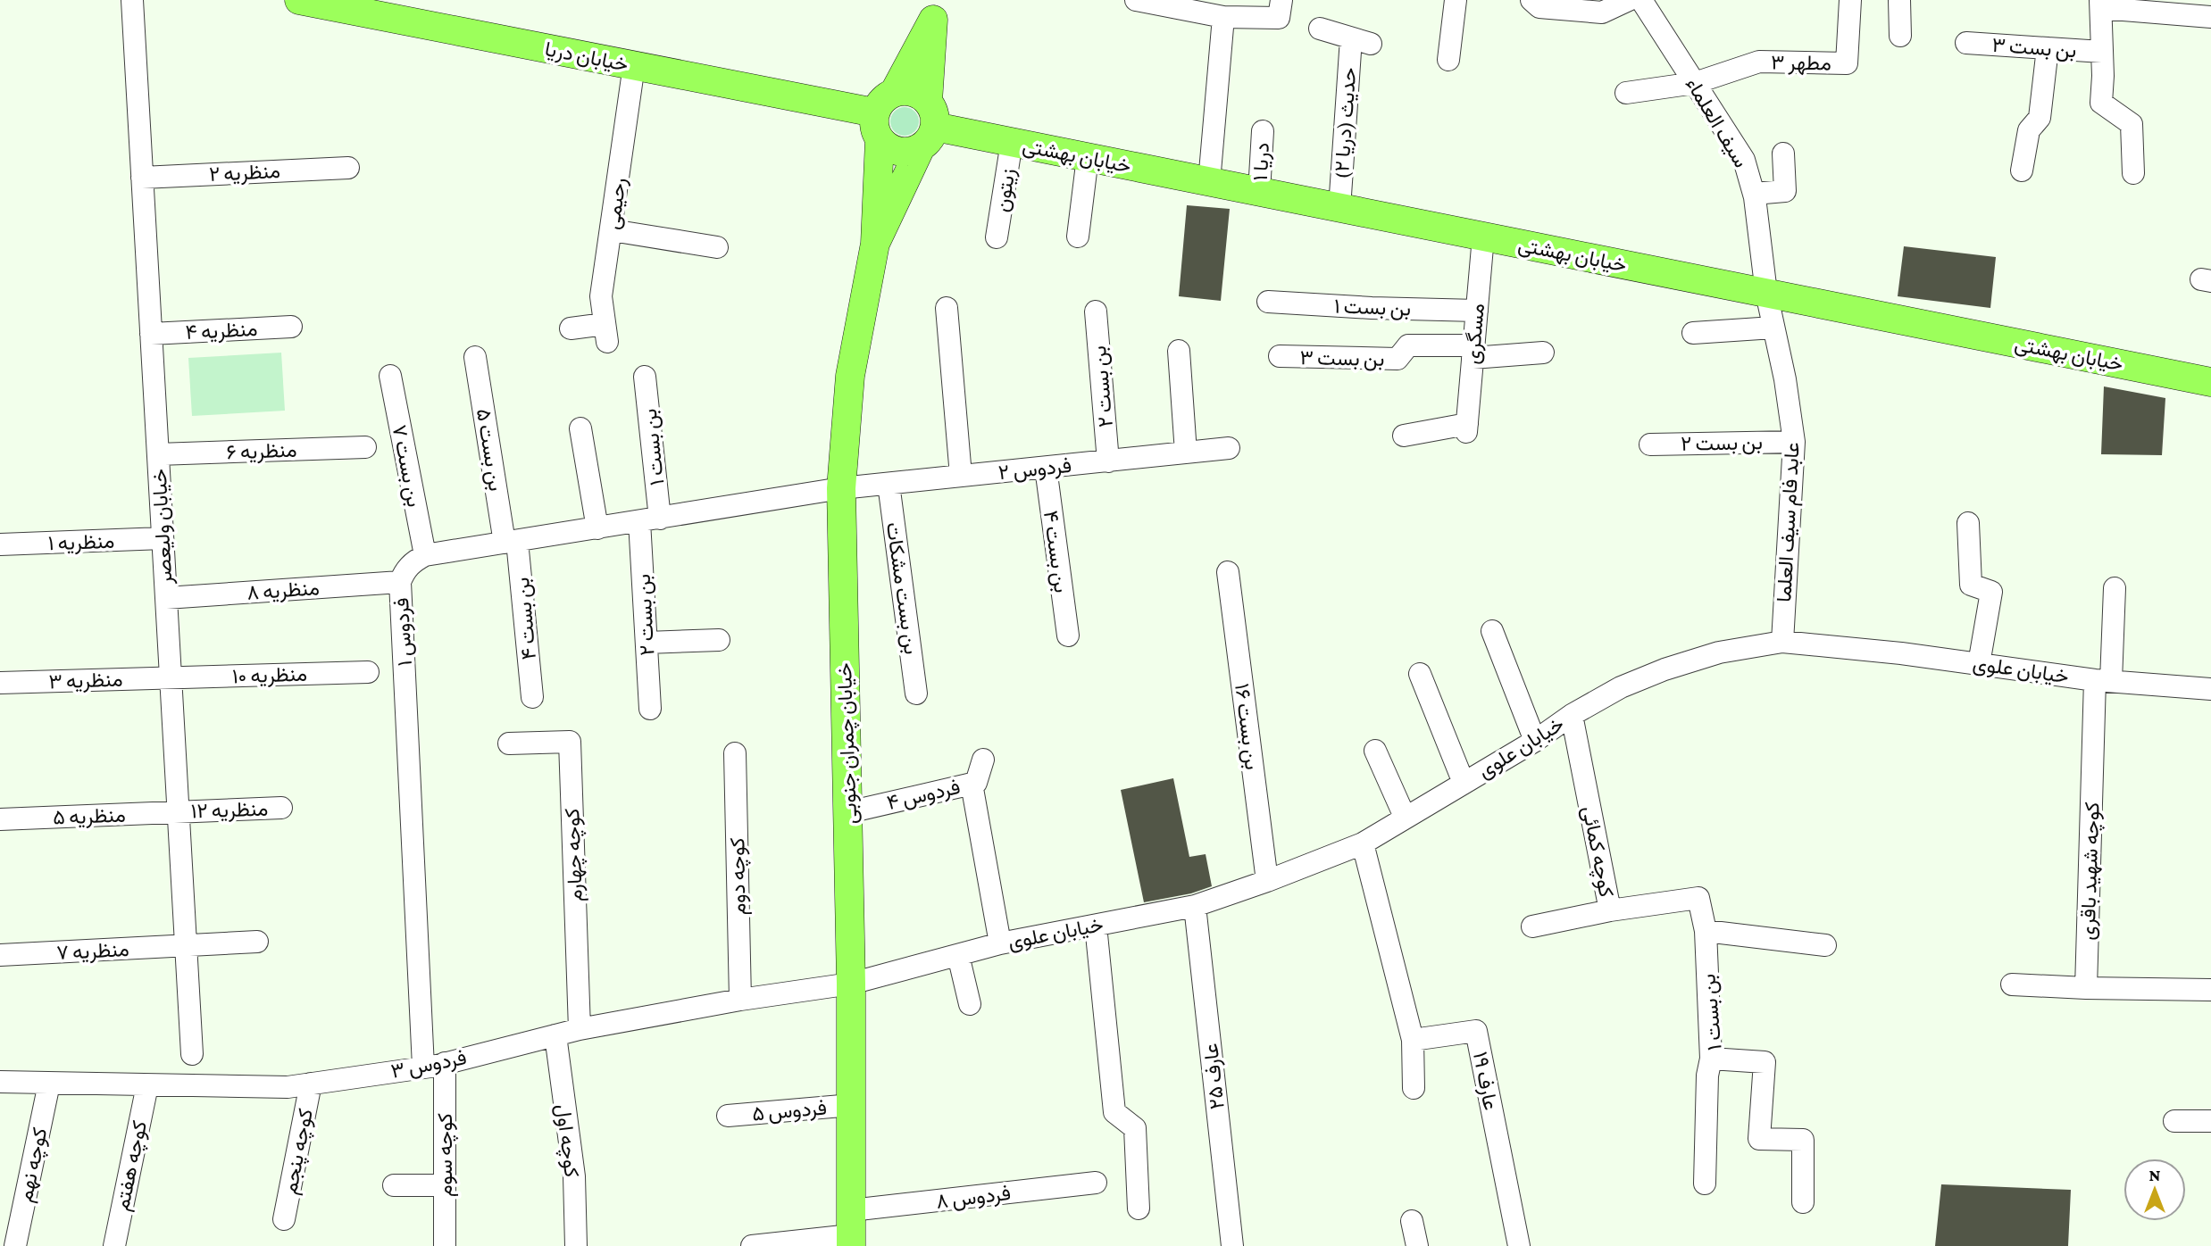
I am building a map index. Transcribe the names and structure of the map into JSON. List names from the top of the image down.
{
  "streets": {
    "main road": ["خیابان دریا", "خیابان بهشتی", "خیابان چمران جنوبی"],
    "street": [
      "بن بست ۳",
      "مطهر ۳",
      "سیف العلماء",
      "حدیث (دریا ۲)",
      "دریا ۱",
      "منظریه ۲",
      "زیتون",
      "رحیمی",
      "بن بست ۱",
      "منظریه ۴",
      "مسگری",
      "بن بست ۲",
      "بن بست ۵",
      "منظریه ۶",
      "بن بست ۷",
      "فردوس ۲",
      "عابد فام سیف العلما",
      "خیابان ولیعصر",
      "منظریه ۱",
      "بن بست ۴",
      "بن بست مشکات",
      "منظریه ۸",
      "فردوس ۱",
      "خیابان علوی",
      "منظریه ۱۰",
      "منظریه ۳",
      "بن بست ۱۶",
      "فردوس ۴",
      "منظریه ۱۲",
      "منظریه ۵",
      "کوچه کمائی",
      "کوچه چهارم",
      "کوچه شهید باقری",
      "کوچه دوم",
      "منظریه ۷",
      "فردوس ۳",
      "عارف ۲۵",
      "عارف ۱۹",
      "فردوس ۵",
      "کوچه اول",
      "کوچه پنجم",
      "کوچه سوم",
      "کوچه نهم",
      "کوچه هفتم",
      "فردوس ۸"
    ]
  },
  "crossings": [
    ["بن بست ۳", "مسگری"],
    ["خیابان دریا", "خیابان بهشتی"],
    ["خیابان دریا", "رحیمی"],
    ["خیابان دریا", "خیابان چمران جنوبی"],
    ["مطهر ۳", "سیف العلماء"],
    ["سیف العلماء", "خیابان بهشتی"],
    ["سیف العلماء", "عابد فام سیف العلما"],
    ["حدیث (دریا ۲)", "خیابان بهشتی"],
    ["خیابان بهشتی", "دریا ۱"],
    ["خیابان بهشتی", "زیتون"],
    ["خیابان بهشتی", "مسگری"],
    ["خیابان بهشتی", "عابد فام سیف العلما"],
    ["خیابان بهشتی", "خیابان چمران جنوبی"],
    ["منظریه ۲", "خیابان ولیعصر"],
    ["بن بست ۱", "مسگری"],
    ["بن بست ۱", "بن بست ۲"],
    ["بن بست ۱", "کوچه کمائی"],
    ["منظریه ۴", "خیابان ولیعصر"],
    ["بن بست ۲", "فردوس ۲"],
    ["بن بست ۲", "عابد فام سیف العلما"],
    ["بن بست ۵", "بن بست ۴"],
    ["منظریه ۶", "خیابان ولیعصر"],
    ["بن بست ۷", "فردوس ۱"],
    ["فردوس ۲", "بن بست ۴"],
    ["فردوس ۲", "بن بست مشکات"],
    ["فردوس ۲", "خیابان چمران جنوبی"],
    ["عابد فام سیف العلما", "خیابان علوی"],
    ["خیابان ولیعصر", "منظریه ۱"],
    ["خیابان ولیعصر", "منظریه ۸"],
    ["خیابان ولیعصر", "منظریه ۱۰"],
    ["خیابان ولیعصر", "منظریه ۳"],
    ["خیابان ولیعصر", "منظریه ۱۲"],
    ["خیابان ولیعصر", "منظریه ۵"],
    ["خیابان ولیعصر", "منظریه ۷"],
    ["منظریه ۸", "فردوس ۱"],
    ["فردوس ۱", "فردوس ۳"],
    ["فردوس ۱", "کوچه سوم"],
    ["خیابان علوی", "بن بست ۱۶"],
    ["خیابان علوی", "خیابان چمران جنوبی"],
    ["خیابان علوی", "کوچه کمائی"],
    ["خیابان علوی", "کوچه شهید باقری"],
    ["خیابان علوی", "فردوس ۳"],
    ["خیابان علوی", "عارف ۲۵"],
    ["منظریه ۱۰", "منظریه ۳"],
    ["خیابان چمران جنوبی", "فردوس ۴"],
    ["خیابان چمران جنوبی", "فردوس ۳"],
    ["خیابان چمران جنوبی", "فردوس ۵"],
    ["خیابان چمران جنوبی", "فردوس ۸"],
    ["منظریه ۱۲", "منظریه ۵"],
    ["کوچه چهارم", "فردوس ۳"],
    ["کوچه دوم", "فردوس ۳"],
    ["فردوس ۳", "کوچه اول"],
    ["فردوس ۳", "کوچه پنجم"],
    ["فردوس ۳", "کوچه سوم"],
    ["فردوس ۳", "کوچه نهم"],
    ["فردوس ۳", "کوچه هفتم"]
  ],
  "north": "top"
}
